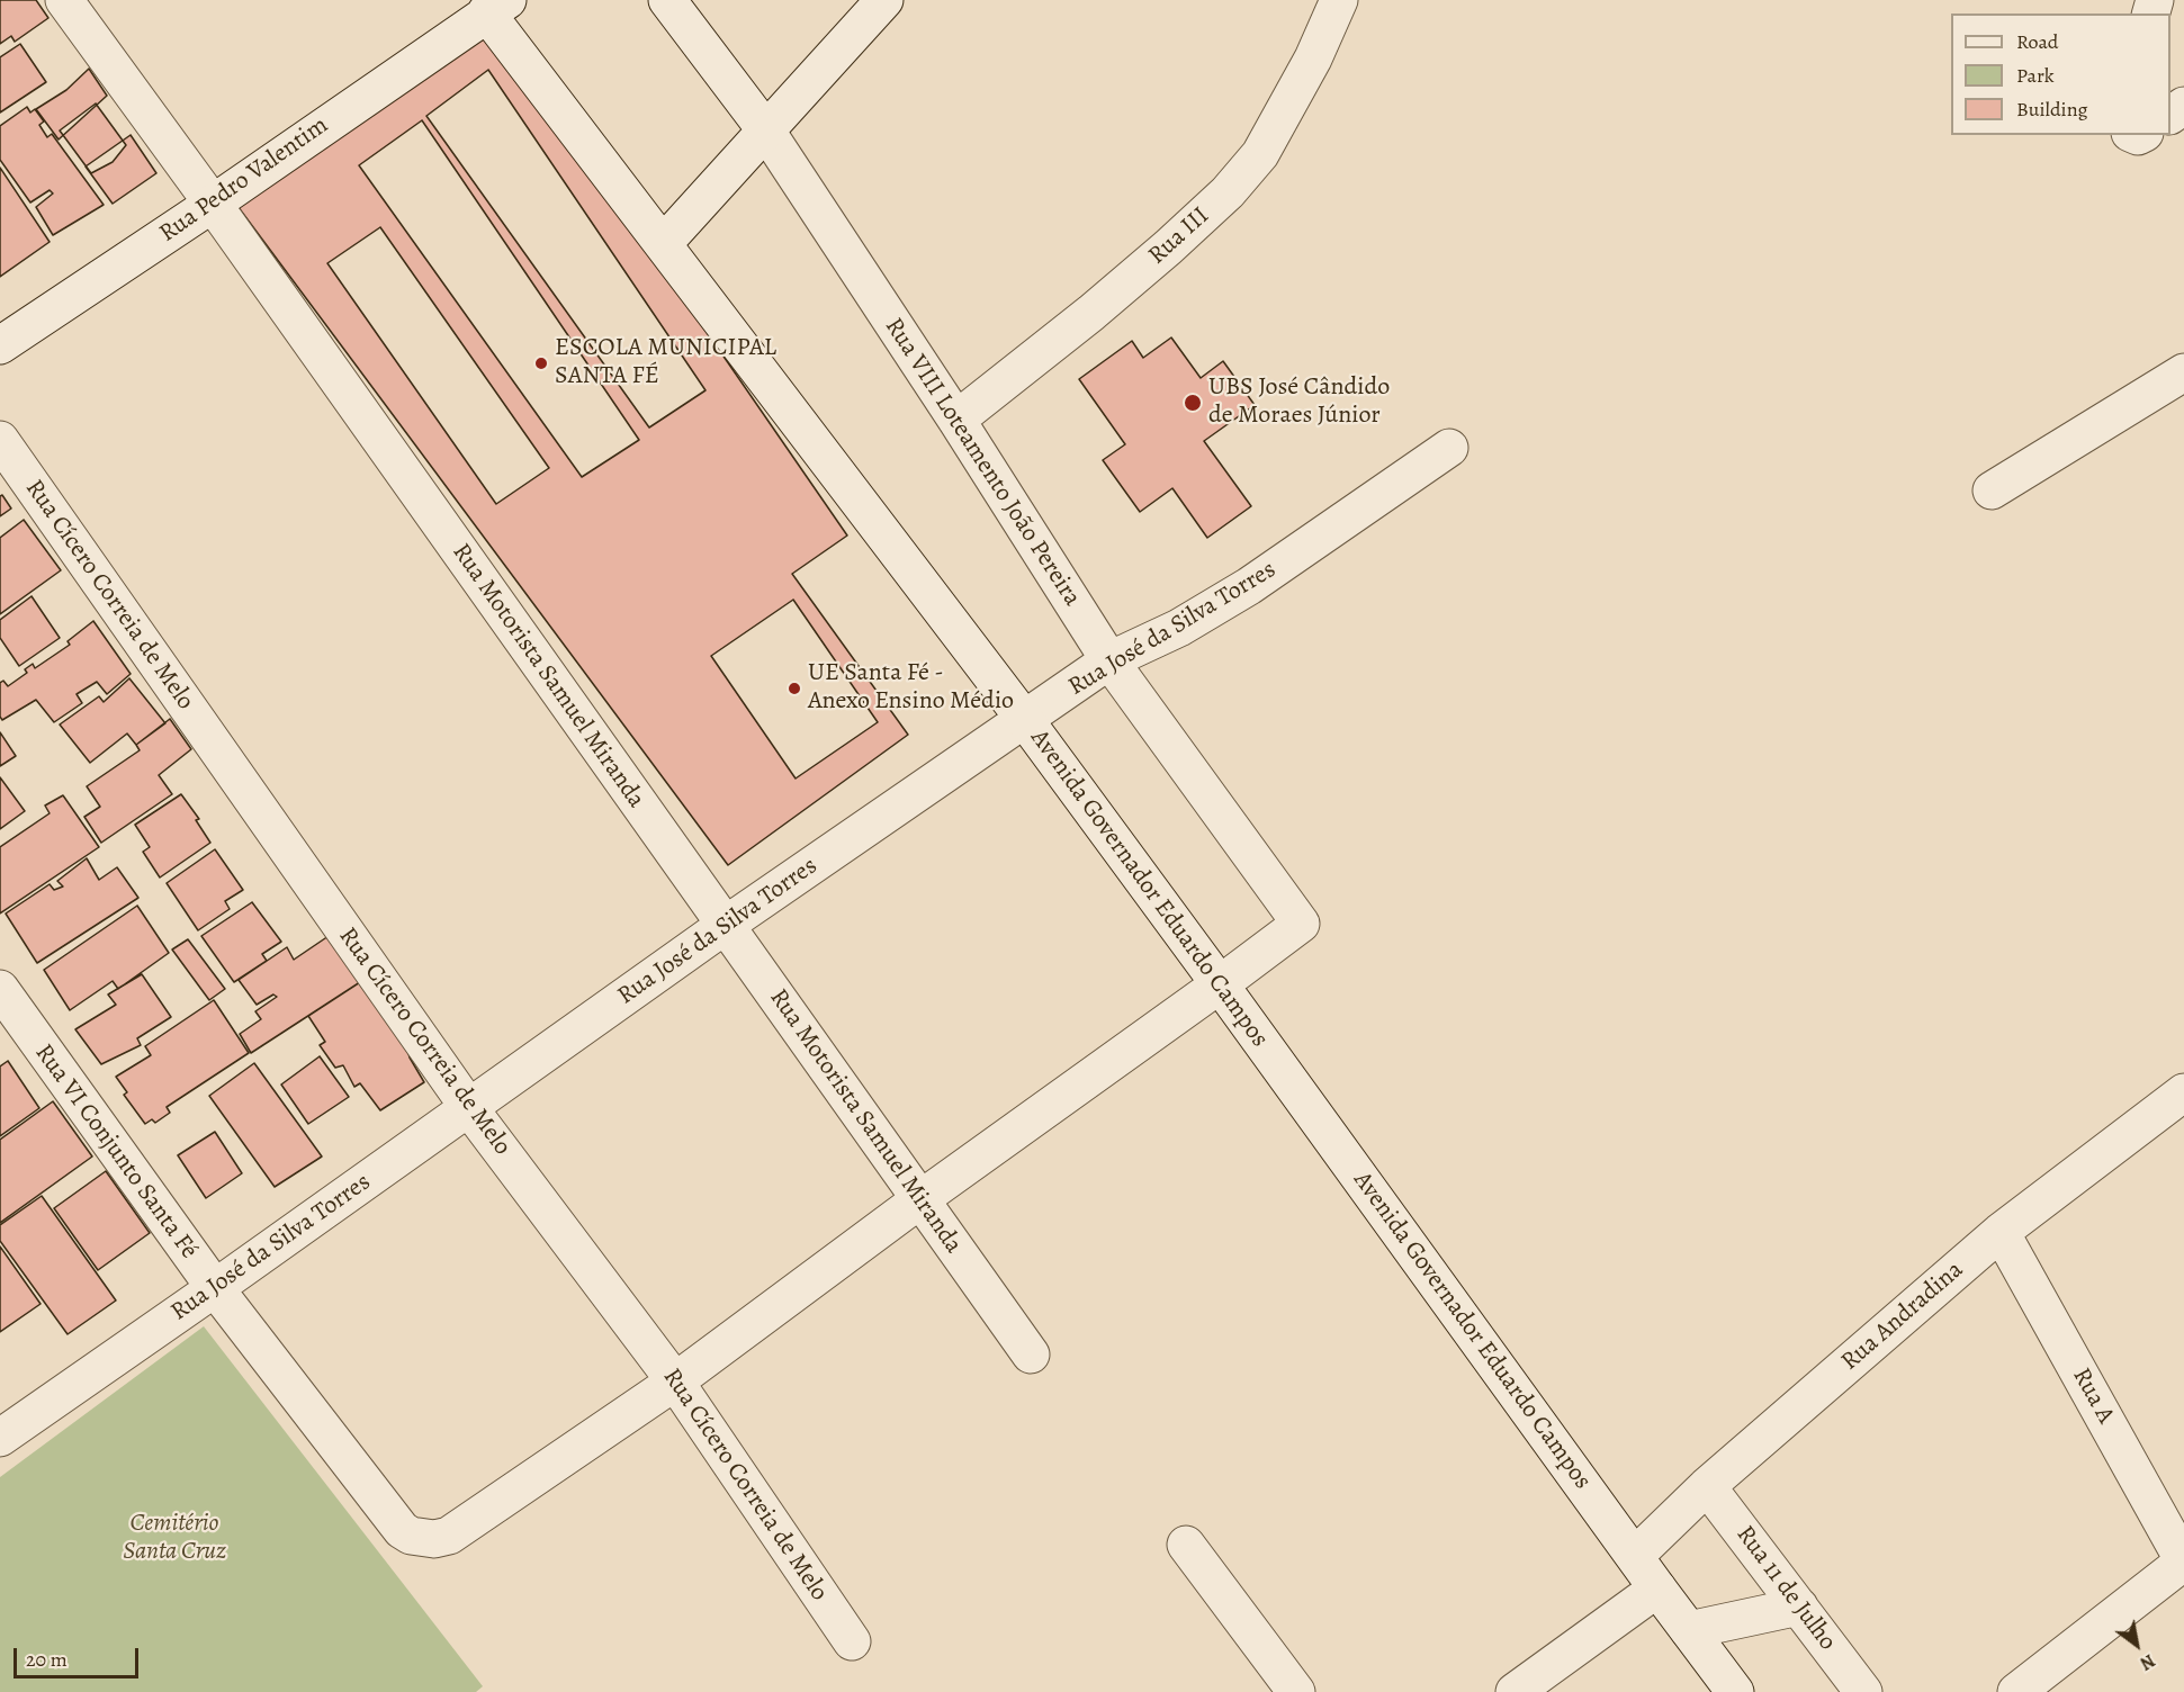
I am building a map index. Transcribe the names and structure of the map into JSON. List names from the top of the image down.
{
  "streets": {
    "street": [
      "Rua Pedro Valentim",
      "Rua III",
      "Rua VIII Loteamento João Pereira",
      "Rua Cícero Correia de Melo",
      "Rua José da Silva Torres",
      "Rua Motorista Samuel Miranda",
      "Avenida Governador Eduardo Campos",
      "Rua VI Conjunto Santa Fé",
      "Rua Andradina",
      "Rua A",
      "Rua 11 de Julho"
    ]
  },
  "crossings": [
    ["Rua Pedro Valentim", "Rua Motorista Samuel Miranda"],
    ["Rua Pedro Valentim", "Avenida Governador Eduardo Campos"],
    ["Rua III", "Rua VIII Loteamento João Pereira"],
    ["Rua VIII Loteamento João Pereira", "Rua José da Silva Torres"],
    ["Rua VIII Loteamento João Pereira", "Avenida Governador Eduardo Campos"],
    ["Rua Cícero Correia de Melo", "Rua José da Silva Torres"],
    ["Rua Cícero Correia de Melo", "Rua VI Conjunto Santa Fé"],
    ["Rua José da Silva Torres", "Rua Motorista Samuel Miranda"],
    ["Rua José da Silva Torres", "Avenida Governador Eduardo Campos"],
    ["Rua José da Silva Torres", "Rua VI Conjunto Santa Fé"],
    ["Avenida Governador Eduardo Campos", "Rua Andradina"],
    ["Rua Andradina", "Rua A"],
    ["Rua Andradina", "Rua 11 de Julho"]
  ],
  "parks": ["Cemitério Santa Cruz"],
  "places": ["ESCOLA MUNICIPAL SANTA FÉ", "UBS José Cândido de Moraes Júnior", "UE Santa Fé - Anexo Ensino Médio"],
  "legend": ["Road", "Park", "Building"],
  "scale_bar": "20 m",
  "north": "bottom right"
}
